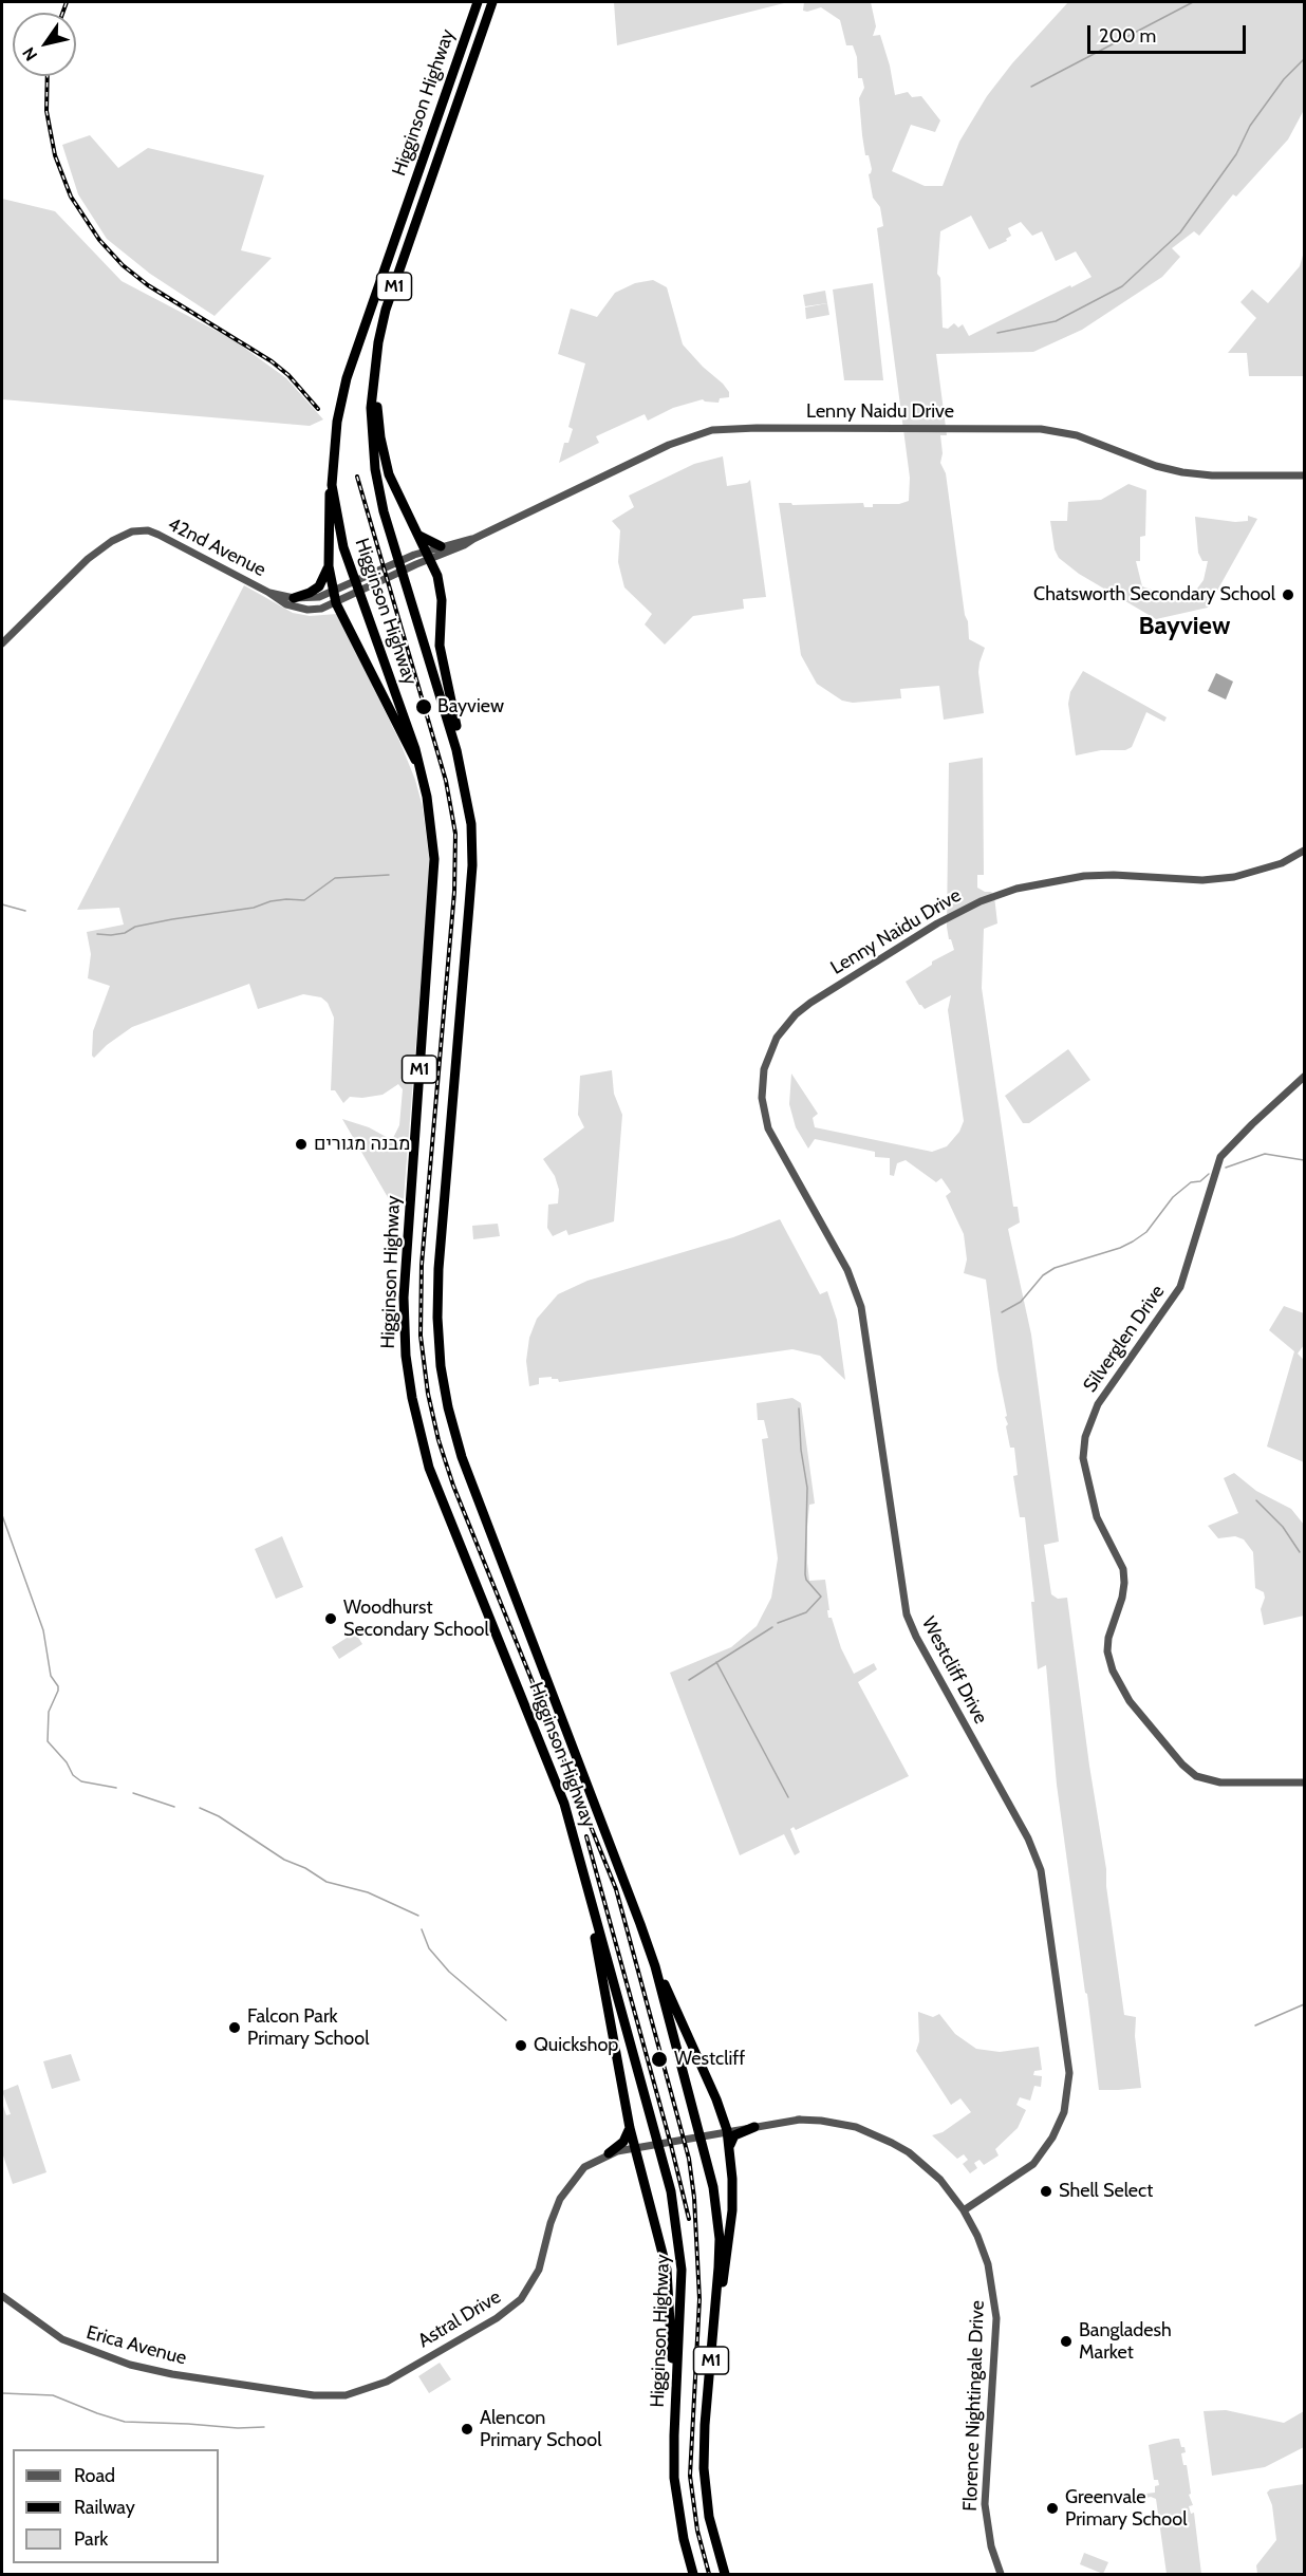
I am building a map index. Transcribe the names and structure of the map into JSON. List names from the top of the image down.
{
  "streets": {
    "highway": ["Higginson Highway", "M1"],
    "street": [
      "Lenny Naidu Drive",
      "42nd Avenue",
      "Silverglen Drive",
      "Westcliff Drive",
      "Astral Drive",
      "Erica Avenue",
      "Florence Nightingale Drive"
    ]
  },
  "crossings": [
    ["Lenny Naidu Drive", "42nd Avenue"],
    ["Lenny Naidu Drive", "Westcliff Drive"],
    ["Westcliff Drive", "Florence Nightingale Drive"],
    ["Astral Drive", "Erica Avenue"],
    ["Astral Drive", "Florence Nightingale Drive"]
  ],
  "districts": ["Bayview"],
  "places": [
    "Chatsworth Secondary School",
    "Bayview",
    "מבנה מגורים",
    "Woodhurst Secondary School",
    "Falcon Park Primary School",
    "Quickshop",
    "Westcliff",
    "Shell Select",
    "Bangladesh Market",
    "Alencon Primary School",
    "Greenvale Primary School"
  ],
  "legend": ["Road", "Railway", "Park"],
  "scale_bar": "200 m",
  "north": "bottom left"
}
